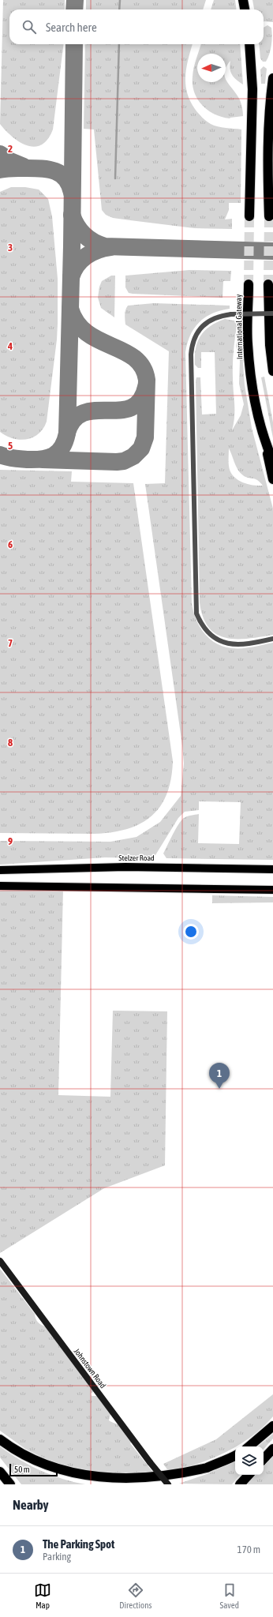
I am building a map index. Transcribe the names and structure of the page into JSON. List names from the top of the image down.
{
  "streets": {
    "highway": ["International Gateway"],
    "main road": ["Stelzer Road", "Johnstown Road"]
  },
  "scale_bar": "50 m",
  "north": "left",
  "page": {
    "search": "Search here",
    "pins": "1",
    "scale": "50 m",
    "heading": "Nearby",
    "list": [
      {
        "mark": "1",
        "name": "The Parking Spot",
        "note": "Parking",
        "value": "170 m"
      }
    ],
    "nav": ["Map", "Directions", "Saved"]
  },
  "grid": {
    "rows": [
      "2",
      "3",
      "4",
      "5",
      "6",
      "7",
      "8",
      "9"
    ]
  }
}
